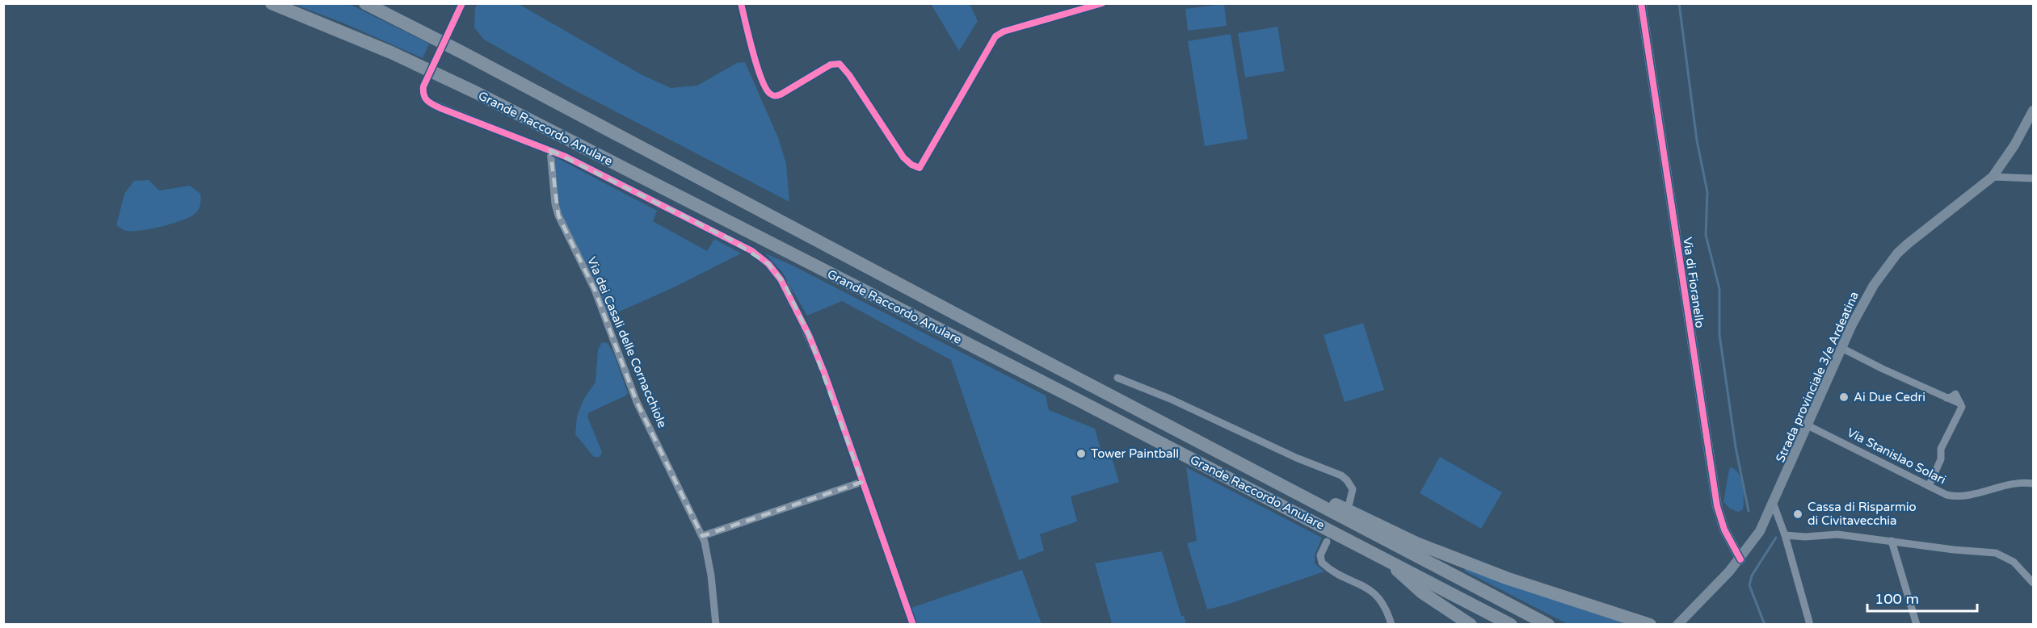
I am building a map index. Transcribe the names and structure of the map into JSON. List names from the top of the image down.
{
  "streets": {
    "highway": ["Grande Raccordo Anulare"],
    "main road": ["Via di Fioranello", "Strada provinciale 3/e Ardeatina"],
    "street": ["Via dei Casali delle Cornacchiole", "Via Stanislao Solari"]
  },
  "crossings": [
    ["Via di Fioranello", "Strada provinciale 3/e Ardeatina"],
    ["Strada provinciale 3/e Ardeatina", "Via Stanislao Solari"]
  ],
  "places": ["Ai Due Cedri", "Tower Paintball", "Cassa di Risparmio di Civitavecchia"],
  "scale_bar": "100 m"
}
